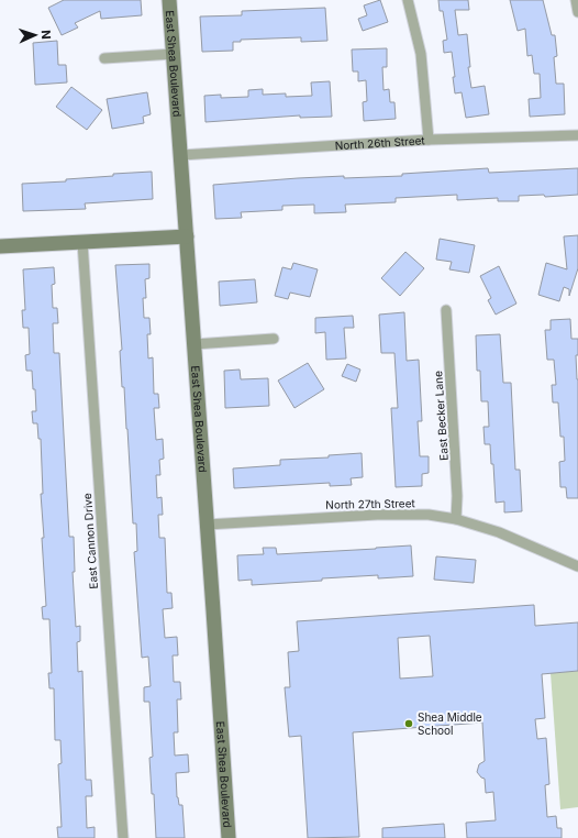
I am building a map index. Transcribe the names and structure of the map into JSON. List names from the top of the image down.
{
  "streets": {
    "street": [
      "East Shea Boulevard",
      "North 26th Street",
      "East Becker Lane",
      "North 27th Street",
      "East Cannon Drive"
    ]
  },
  "crossings": [
    ["East Shea Boulevard", "North 26th Street"],
    ["East Shea Boulevard", "North 27th Street"],
    ["East Becker Lane", "North 27th Street"]
  ],
  "places": ["Shea Middle School"],
  "north": "right"
}
